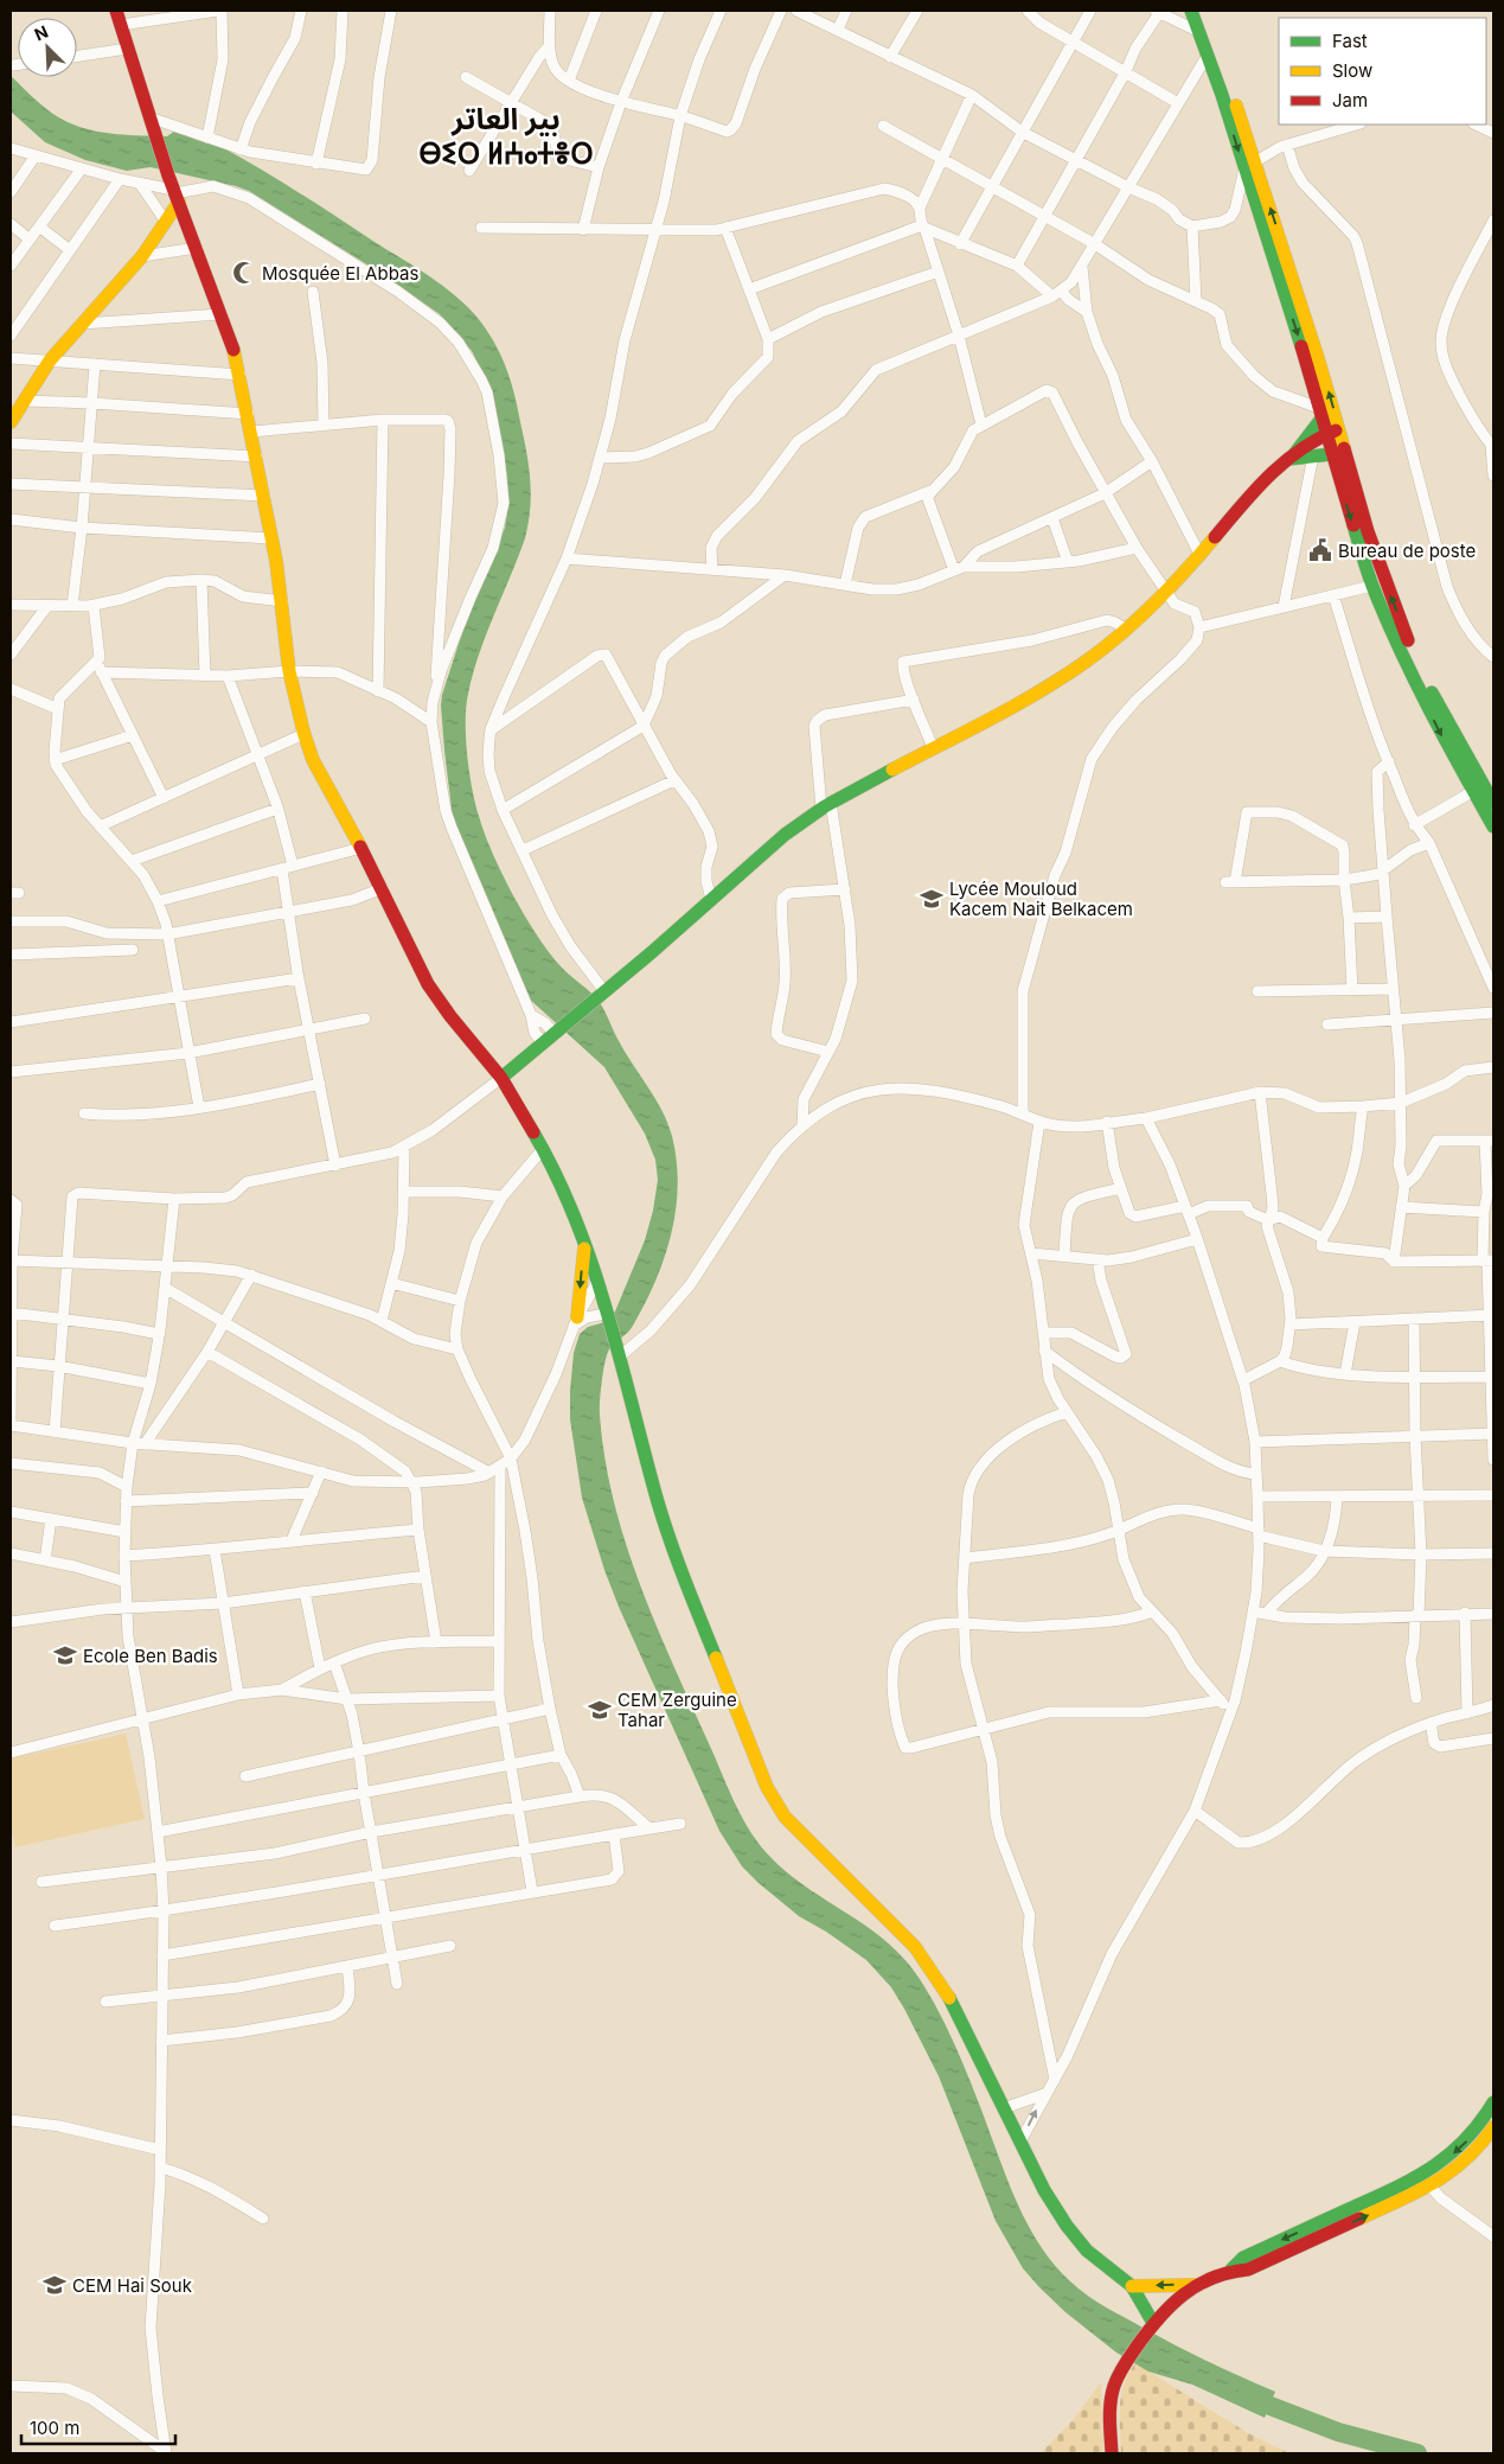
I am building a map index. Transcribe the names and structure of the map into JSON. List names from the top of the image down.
{
  "districts": ["بير العاتر ⴱⵉⵔ ⵍⵄⴰⵜⴻⵔ"],
  "places": {
    "mosque": ["Mosquée El Abbas"],
    "public building": ["Bureau de poste"],
    "school or university": [
      "Lycée Mouloud Kacem Nait Belkacem",
      "Ecole Ben Badis",
      "CEM Zerguine Tahar",
      "CEM Hai Souk"
    ]
  },
  "legend": ["Fast", "Slow", "Jam"],
  "scale_bar": "100 m",
  "north": "top left"
}
